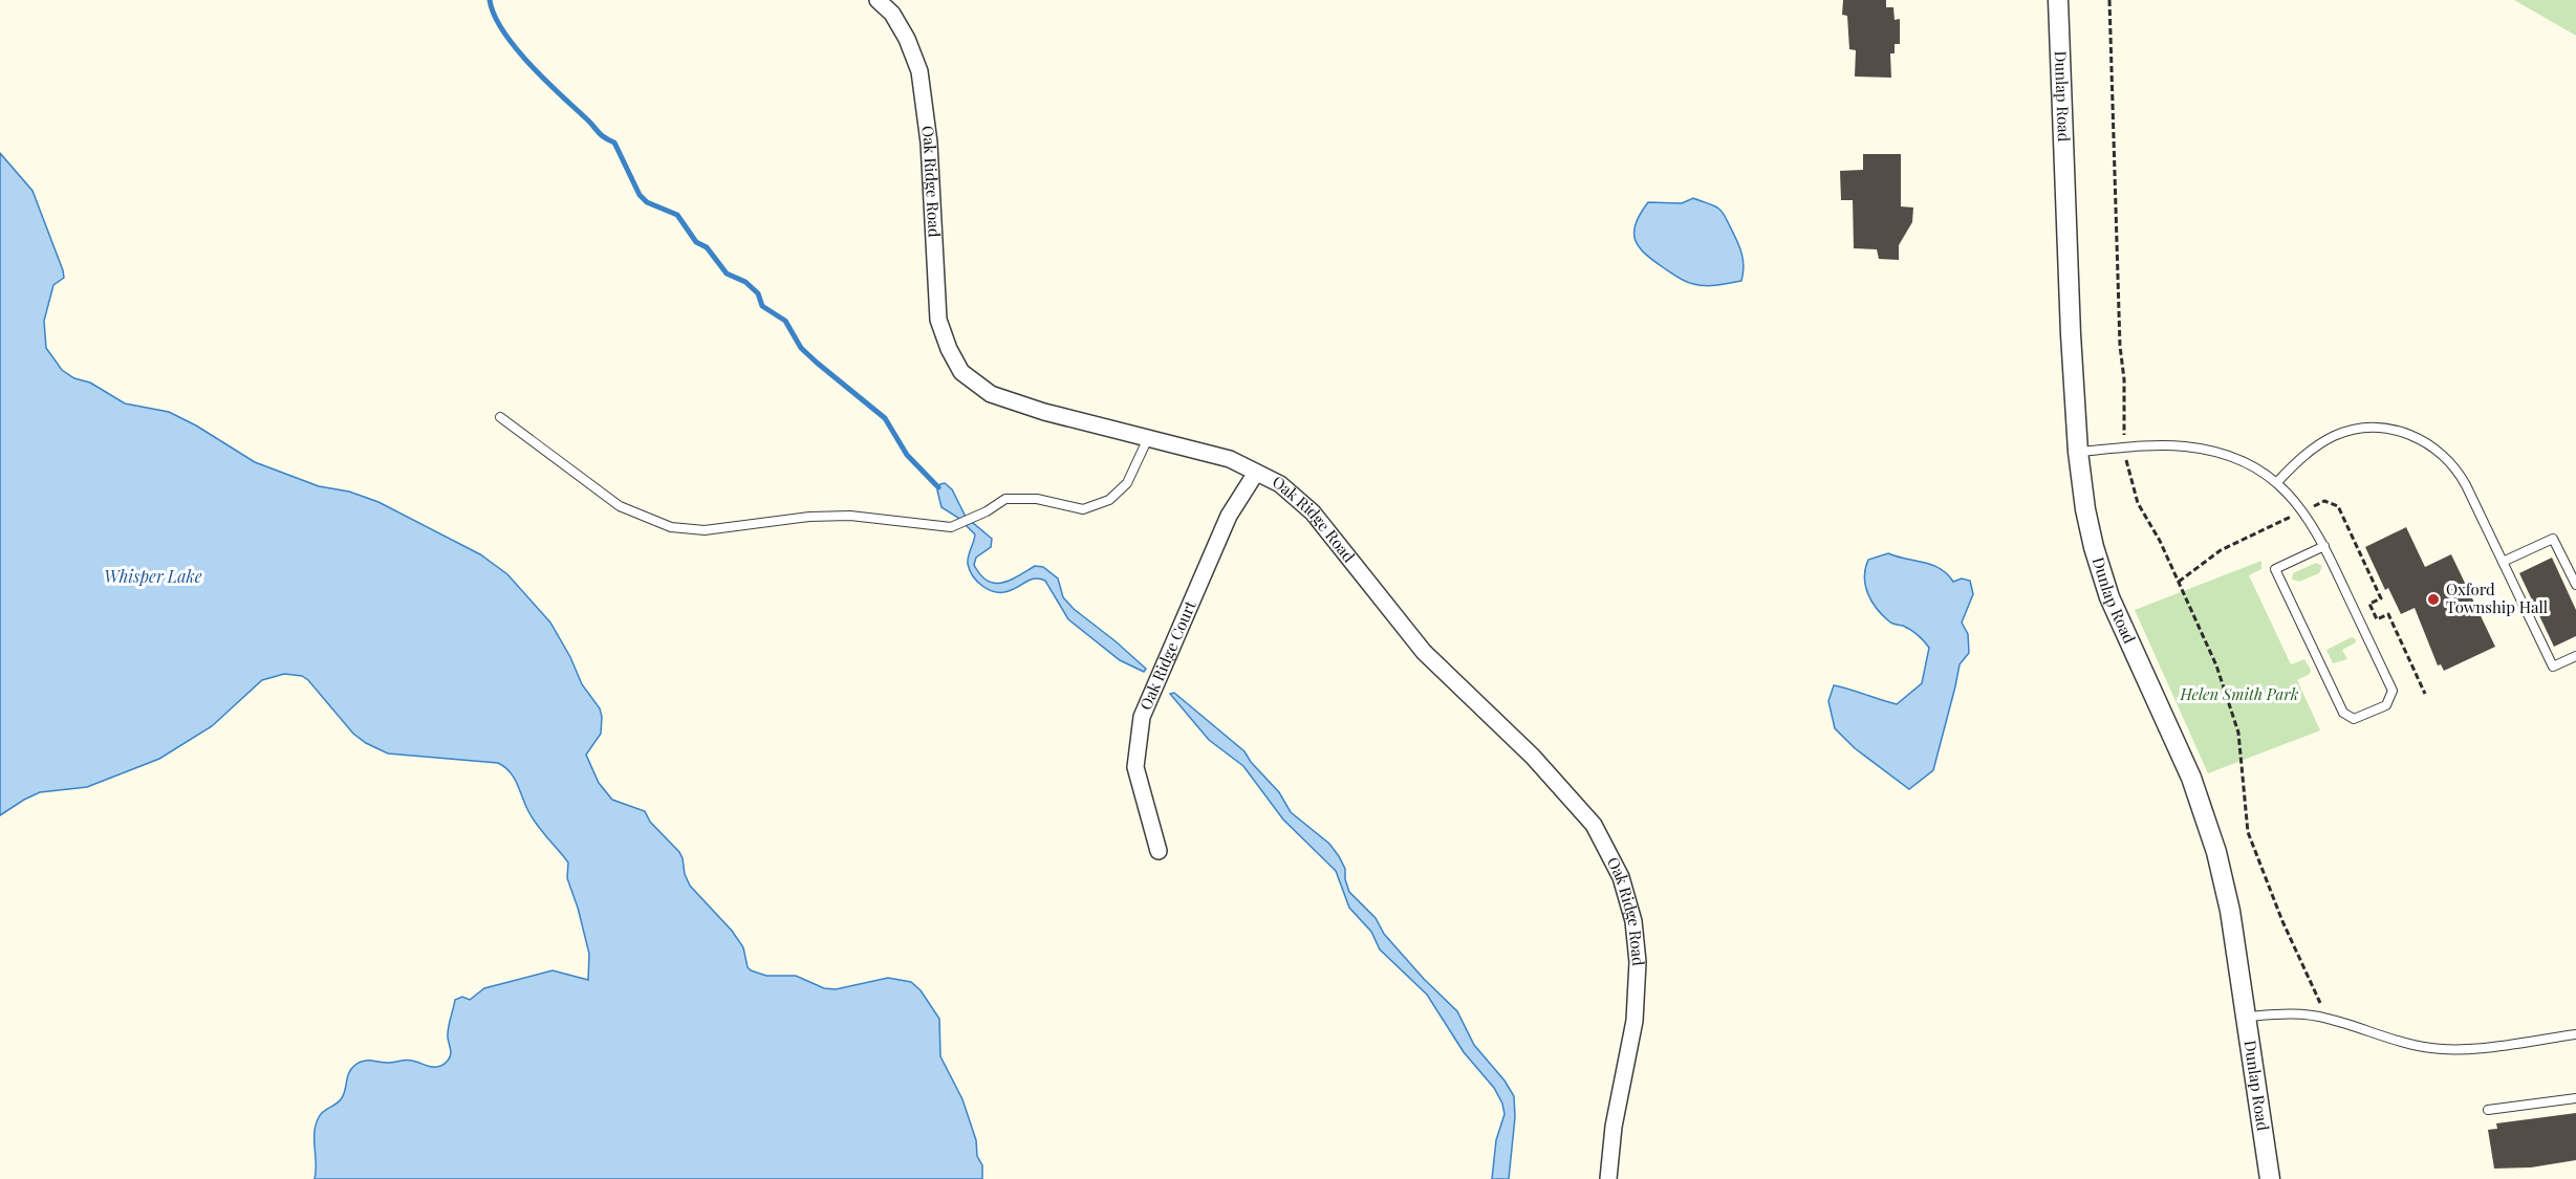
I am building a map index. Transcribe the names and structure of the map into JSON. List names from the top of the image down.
{
  "streets": {
    "street": ["Dunlap Road", "Oak Ridge Road", "Oak Ridge Court"]
  },
  "crossings": [
    ["Oak Ridge Road", "Oak Ridge Court"]
  ],
  "water": ["Whisper Lake"],
  "parks": ["Helen Smith Park"],
  "places": ["Oxford Township Hall"]
}
